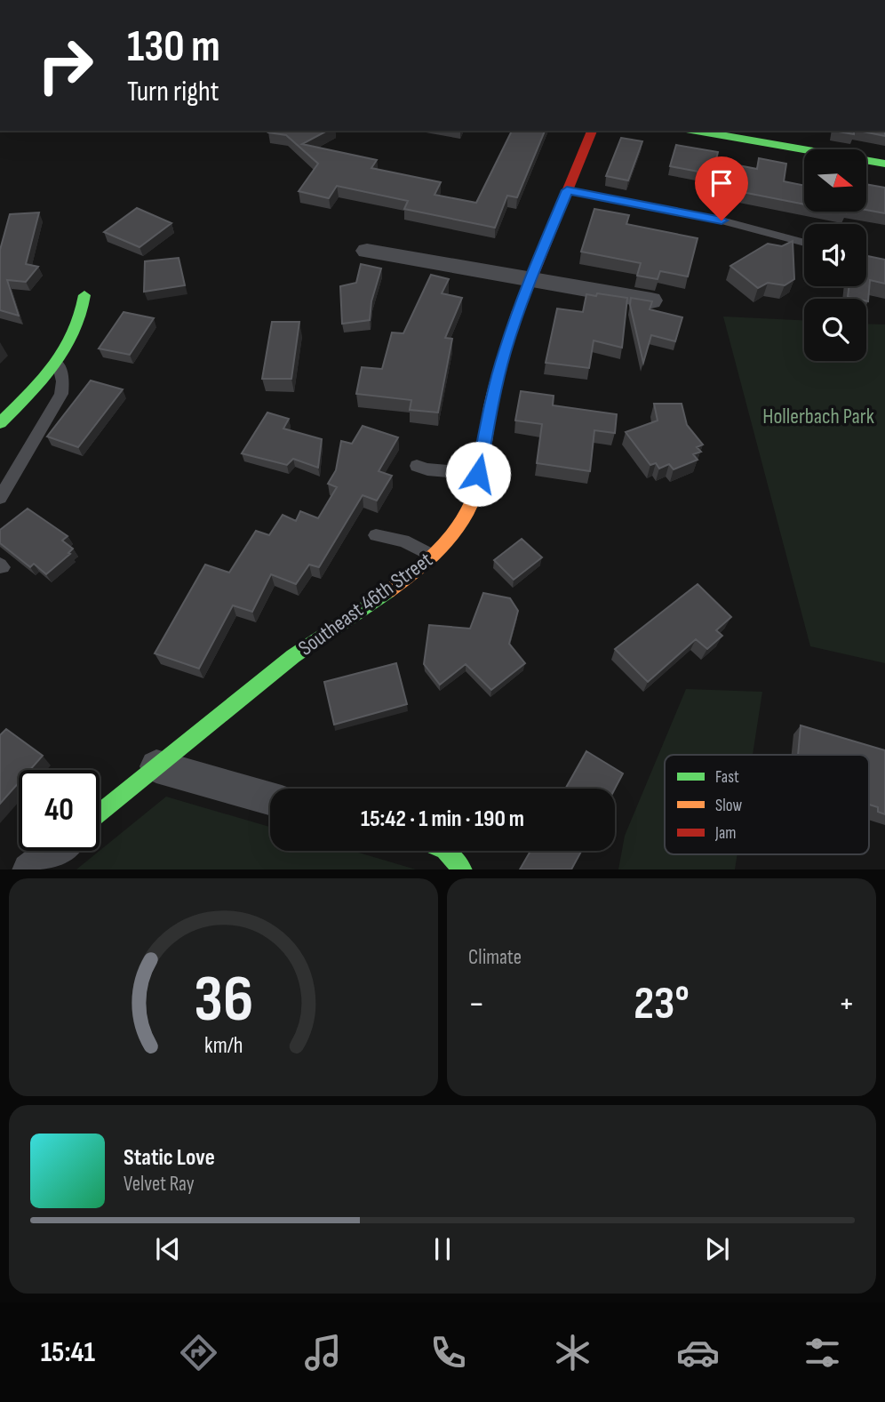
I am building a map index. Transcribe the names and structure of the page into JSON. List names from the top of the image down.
{
  "streets": {
    "street": ["Southeast 46th Street"]
  },
  "parks": ["Hollerbach Park"],
  "legend": ["Fast", "Slow", "Jam"],
  "north": "right",
  "page": {
    "turn": ["130 m", "Turn right"],
    "limit": "40",
    "trip": "15:42 · 1 min · 190 m",
    "tile": "Climate",
    "heat": ["−", "23°", "+"],
    "song": ["Static Love", "Velvet Ray"],
    "tabs": "15:41",
    "gauge": ["36", "km/h"]
  }
}
